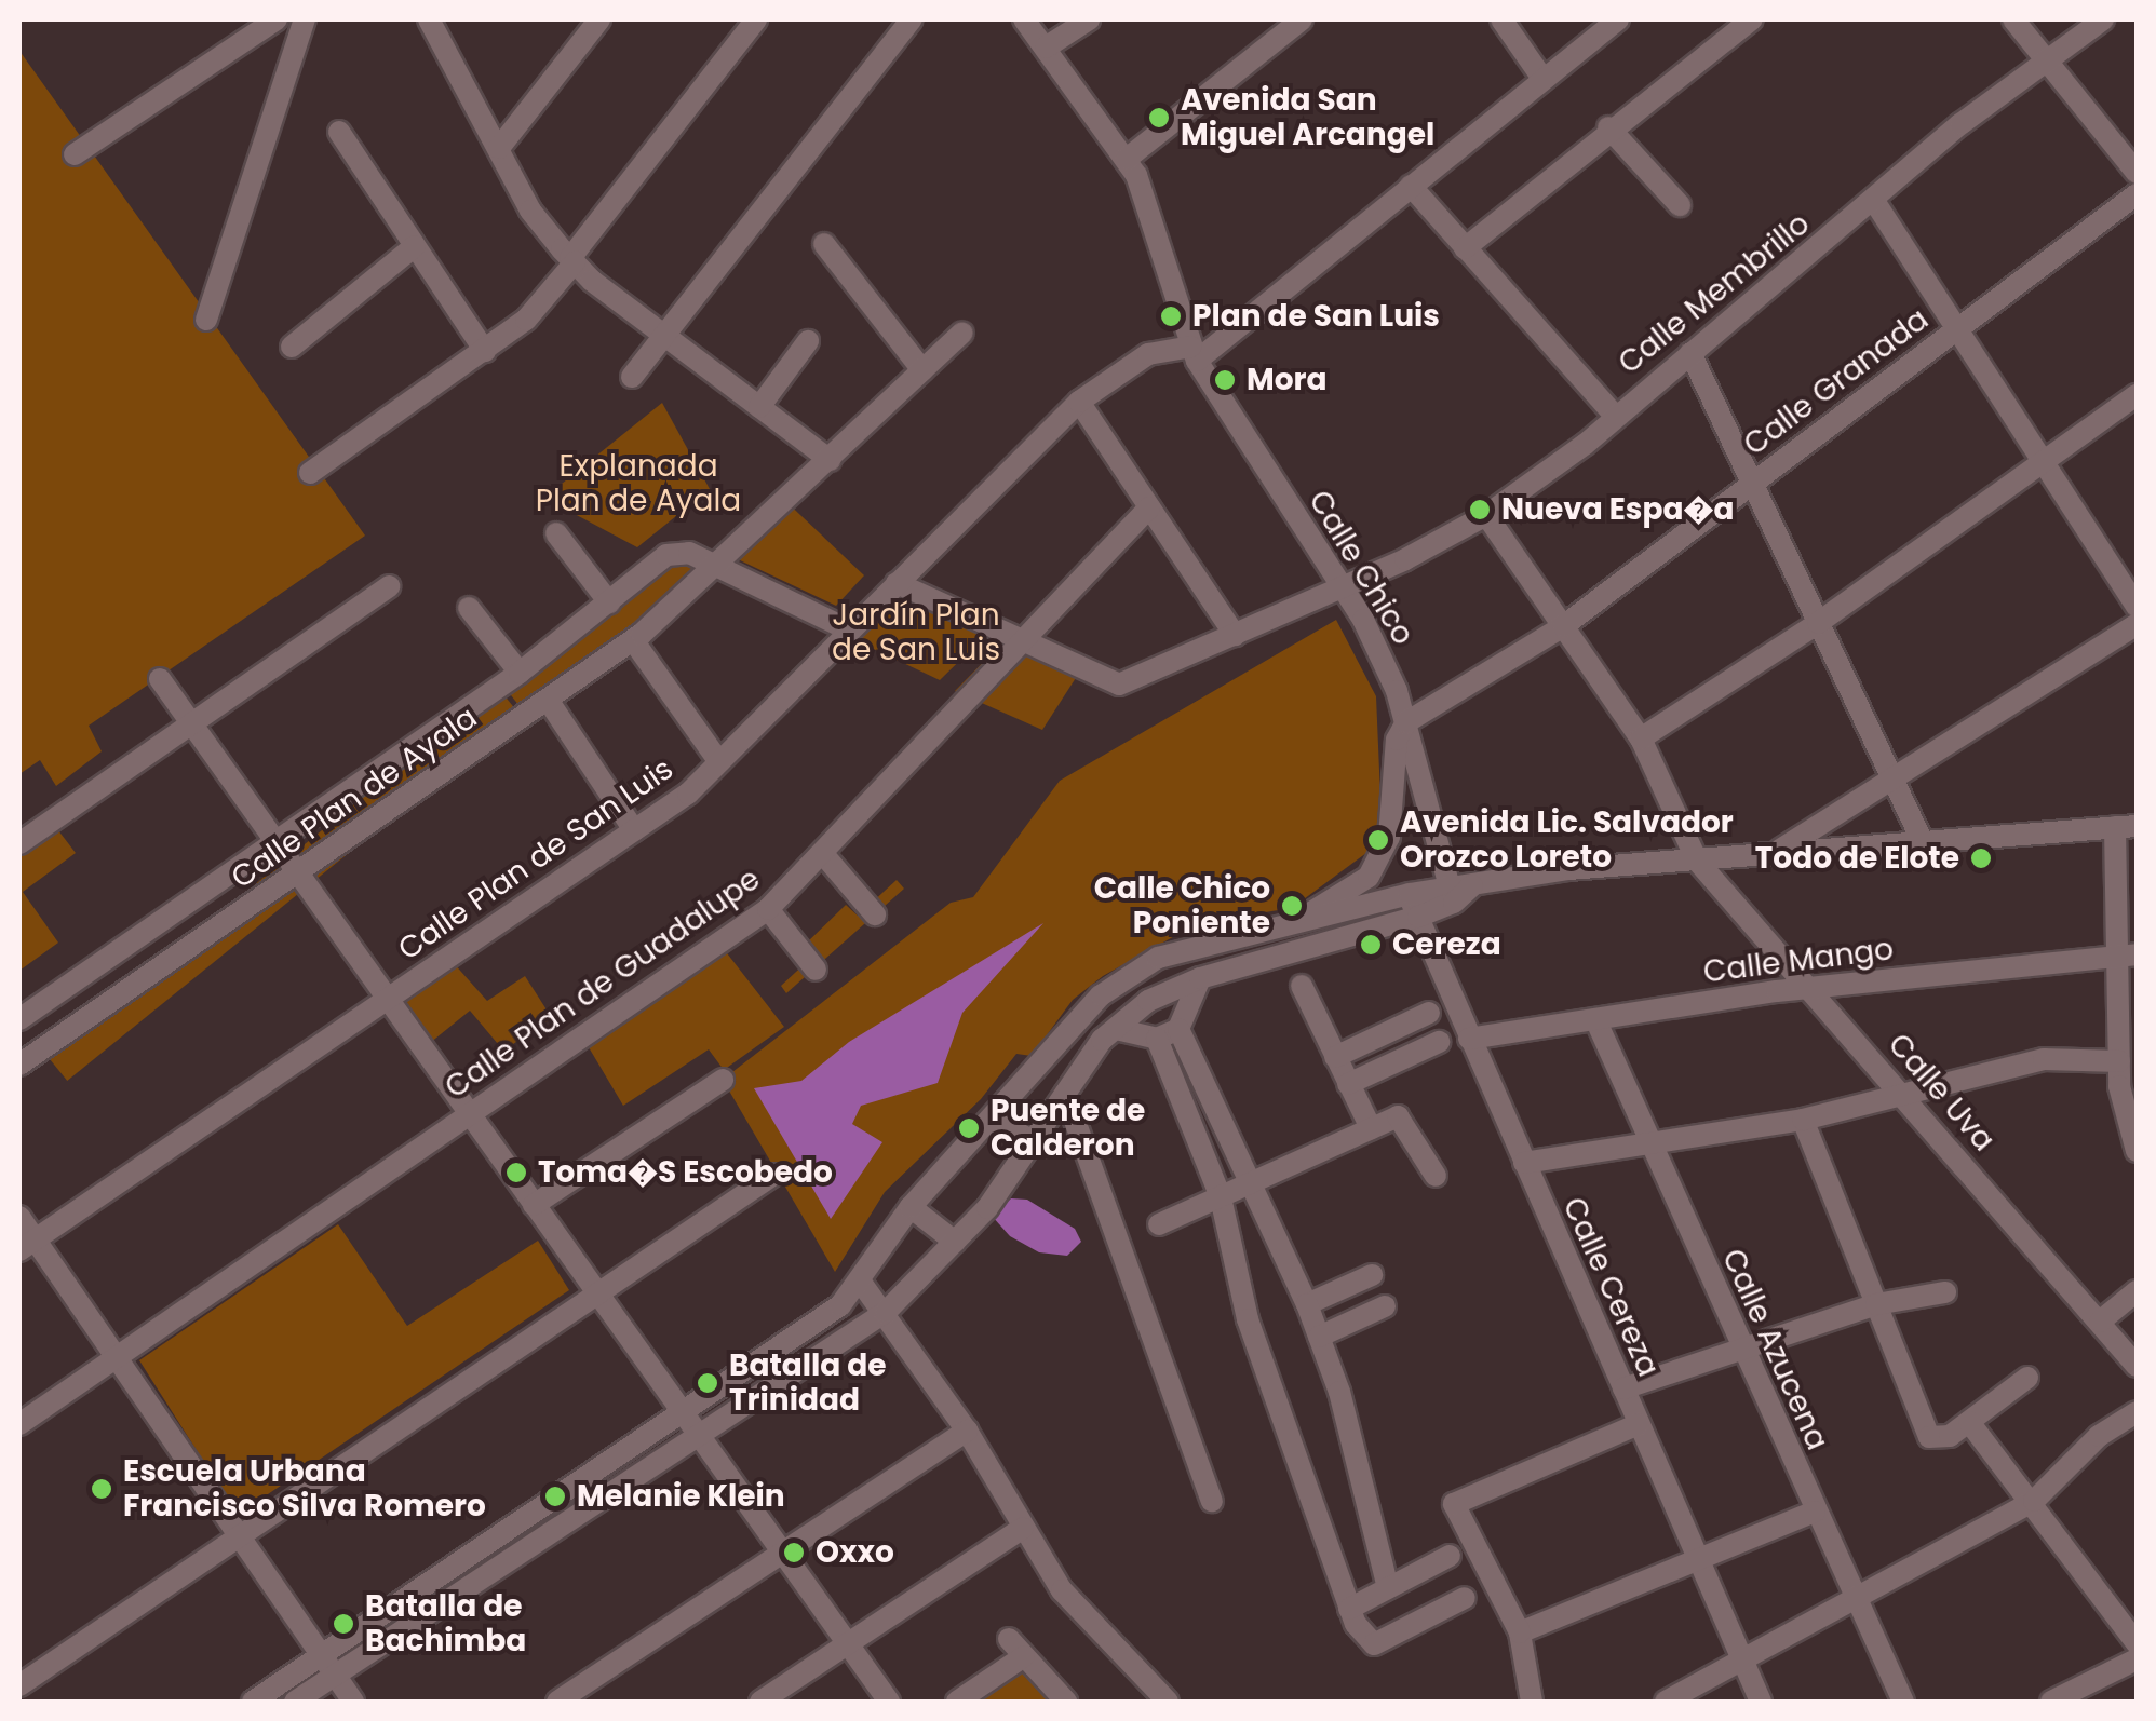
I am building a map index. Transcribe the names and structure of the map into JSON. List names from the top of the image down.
{
  "streets": {
    "street": [
      "Calle Membrillo",
      "Calle Granada",
      "Calle Chico",
      "Calle Plan de Ayala",
      "Calle Plan de San Luis",
      "Calle Mango",
      "Calle Plan de Guadalupe",
      "Calle Uva",
      "Calle Cereza",
      "Calle Azucena"
    ]
  },
  "crossings": [
    ["Calle Membrillo", "Calle Chico"],
    ["Calle Membrillo", "Calle Plan de San Luis"],
    ["Calle Membrillo", "Calle Plan de Guadalupe"],
    ["Calle Membrillo", "Calle Uva"],
    ["Calle Granada", "Calle Chico"],
    ["Calle Granada", "Calle Uva"],
    ["Calle Chico", "Calle Plan de San Luis"],
    ["Calle Plan de Ayala", "Calle Plan de San Luis"],
    ["Calle Mango", "Calle Uva"],
    ["Calle Mango", "Calle Cereza"],
    ["Calle Mango", "Calle Azucena"]
  ],
  "parks": ["Explanada Plan de Ayala", "Jardín Plan de San Luis"],
  "places": [
    "Avenida San Miguel Arcangel",
    "Plan de San Luis",
    "Mora",
    "Nueva Espa�a",
    "Avenida Lic. Salvador Orozco Loreto",
    "Todo de Elote",
    "Calle Chico Poniente",
    "Cereza",
    "Puente de Calderon",
    "Toma�S Escobedo",
    "Batalla de Trinidad",
    "Escuela Urbana Francisco Silva Romero",
    "Melanie Klein",
    "Oxxo",
    "Batalla de Bachimba"
  ]
}
